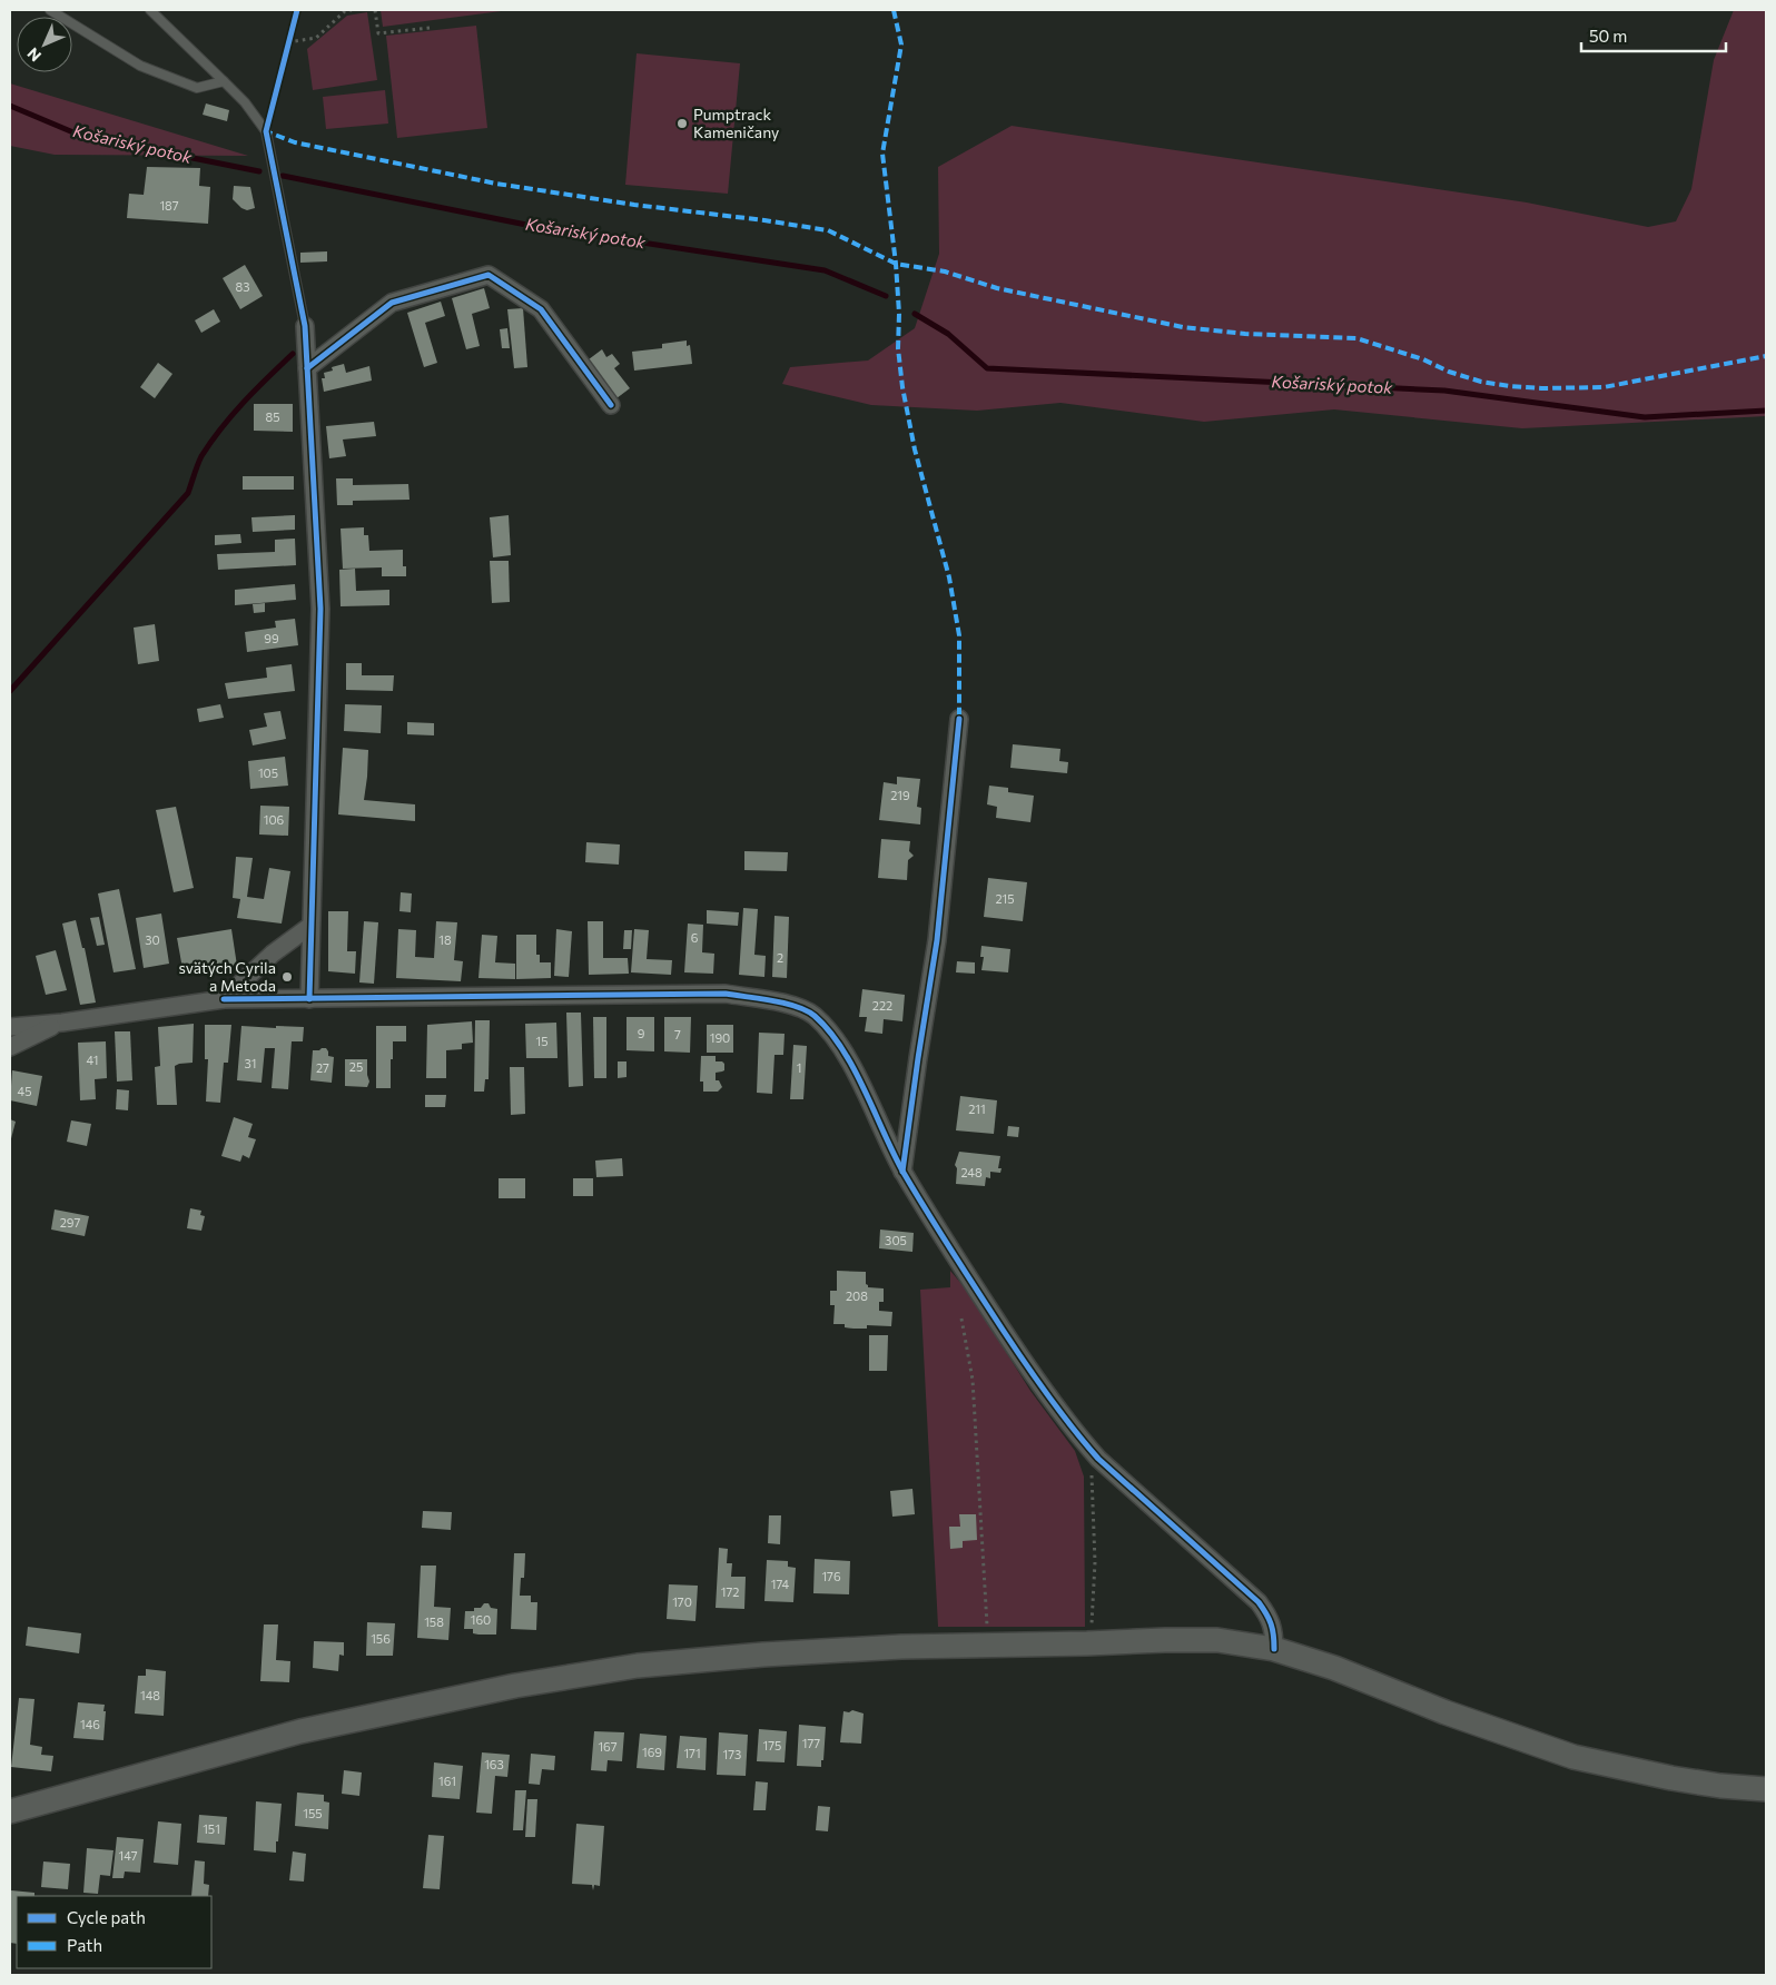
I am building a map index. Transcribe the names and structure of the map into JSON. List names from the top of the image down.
{
  "water": ["Košariský potok"],
  "places": ["Pumptrack Kameničany", "svätých Cyrila a Metoda"],
  "house_numbers": [
    "187",
    "83",
    "85",
    "99",
    "105",
    "219",
    "106",
    "215",
    "6",
    "30",
    "18",
    "2",
    "222",
    "9",
    "7",
    "190",
    "15",
    "41",
    "31",
    "25",
    "27",
    "1",
    "45",
    "211",
    "248",
    "297",
    "305",
    "208",
    "176",
    "174",
    "172",
    "170",
    "160",
    "158",
    "156",
    "148",
    "146",
    "177",
    "175",
    "167",
    "169",
    "171",
    "173",
    "163",
    "161",
    "155",
    "151",
    "147"
  ],
  "legend": ["Cycle path", "Path"],
  "scale_bar": "50 m",
  "north": "bottom left"
}
